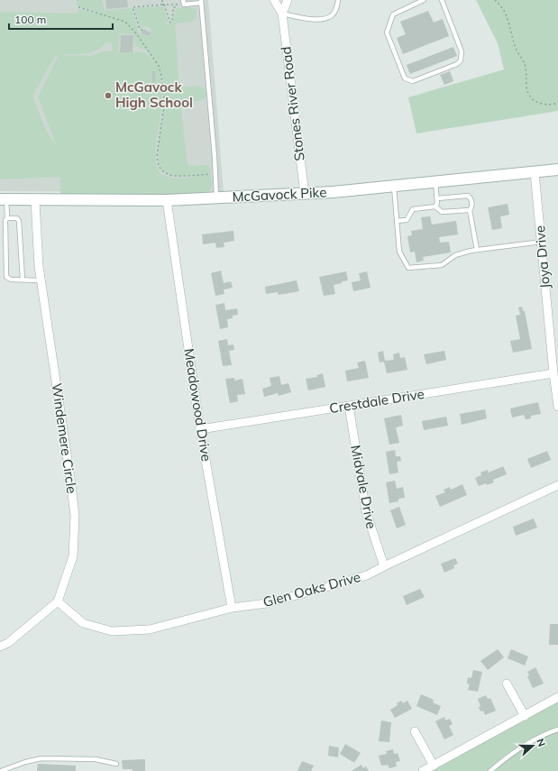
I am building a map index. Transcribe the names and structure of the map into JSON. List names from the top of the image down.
{
  "streets": {
    "main road": ["McGavock Pike"],
    "street": [
      "Stones River Road",
      "Joya Drive",
      "Crestdale Drive",
      "Meadowood Drive",
      "Windemere Circle",
      "Midvale Drive",
      "Glen Oaks Drive"
    ]
  },
  "crossings": [
    ["Stones River Road", "McGavock Pike"],
    ["McGavock Pike", "Joya Drive"],
    ["McGavock Pike", "Meadowood Drive"],
    ["McGavock Pike", "Windemere Circle"],
    ["Joya Drive", "Crestdale Drive"],
    ["Crestdale Drive", "Meadowood Drive"],
    ["Crestdale Drive", "Midvale Drive"],
    ["Meadowood Drive", "Glen Oaks Drive"],
    ["Windemere Circle", "Glen Oaks Drive"],
    ["Midvale Drive", "Glen Oaks Drive"]
  ],
  "places": ["McGavock High School"],
  "scale_bar": "100 m",
  "north": "right"
}
